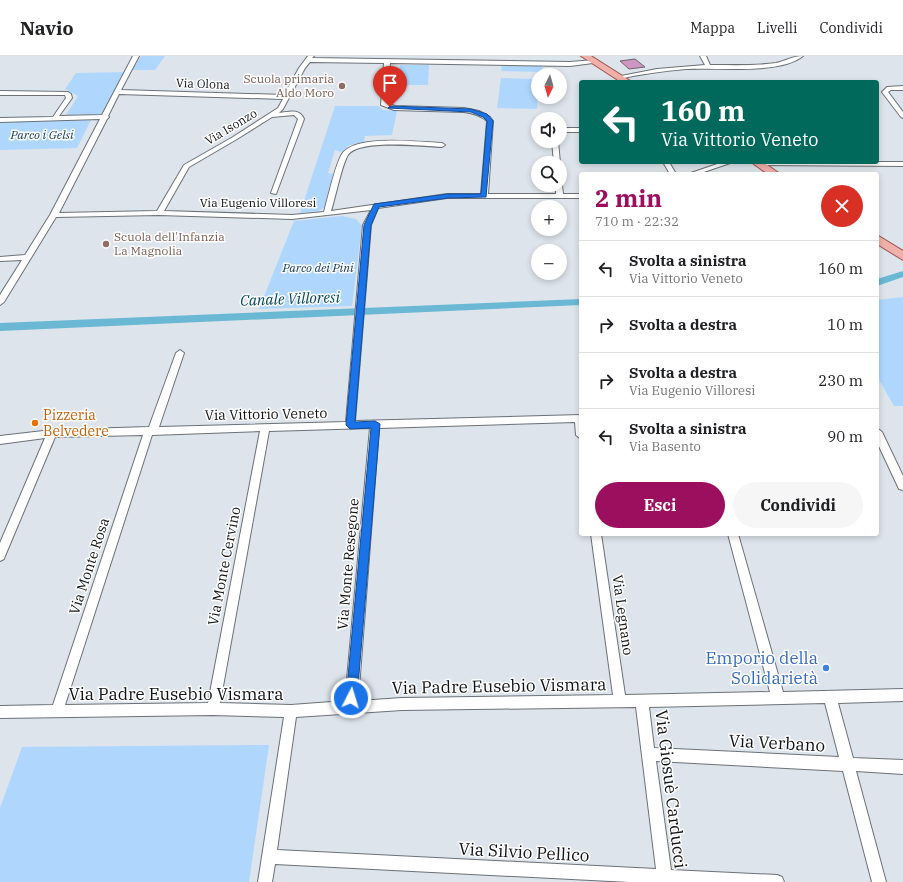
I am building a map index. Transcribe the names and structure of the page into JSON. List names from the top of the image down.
{
  "streets": {
    "street": [
      "Via Olona",
      "Via Isonzo",
      "Via Eugenio Villoresi",
      "Via Vittorio Veneto",
      "Via Monte Resegone",
      "Via Monte Rosa",
      "Via Monte Cervino",
      "Via Legnano",
      "Via Padre Eusebio Vismara",
      "Via Verbano",
      "Via Giosuè Carducci",
      "Via Silvio Pellico"
    ]
  },
  "crossings": [
    ["Via Olona", "Via Isonzo"],
    ["Via Isonzo", "Via Eugenio Villoresi"],
    ["Via Vittorio Veneto", "Via Monte Resegone"],
    ["Via Vittorio Veneto", "Via Monte Rosa"],
    ["Via Vittorio Veneto", "Via Monte Cervino"],
    ["Via Monte Resegone", "Via Padre Eusebio Vismara"],
    ["Via Monte Rosa", "Via Padre Eusebio Vismara"],
    ["Via Monte Cervino", "Via Padre Eusebio Vismara"],
    ["Via Legnano", "Via Padre Eusebio Vismara"],
    ["Via Padre Eusebio Vismara", "Via Giosuè Carducci"],
    ["Via Verbano", "Via Giosuè Carducci"],
    ["Via Giosuè Carducci", "Via Silvio Pellico"]
  ],
  "water": ["Canale Villoresi"],
  "parks": ["Parco i Gelsi", "Parco dei Pini"],
  "places": [
    "Scuola primaria Aldo Moro",
    "Scuola dell'Infanzia La Magnolia",
    "Pizzeria Belvedere",
    "Emporio della Solidarietà"
  ],
  "north": "bottom",
  "page": {
    "header": "Navio",
    "nav": ["Mappa", "Livelli", "Condividi"],
    "map_buttons": ["+", "−"],
    "turn": ["160 m", "Via Vittorio Veneto"],
    "heading": ["2 min", "710 m · 22:32"],
    "list": [
      {
        "name": "Svolta a sinistra",
        "note": "Via Vittorio Veneto",
        "value": "160 m"
      },
      {
        "name": "Svolta a destra",
        "value": "10 m"
      },
      {
        "name": "Svolta a destra",
        "note": "Via Eugenio Villoresi",
        "value": "230 m"
      },
      {
        "name": "Svolta a sinistra",
        "note": "Via Basento",
        "value": "90 m"
      }
    ],
    "buttons": ["Esci", "Condividi"]
  }
}
